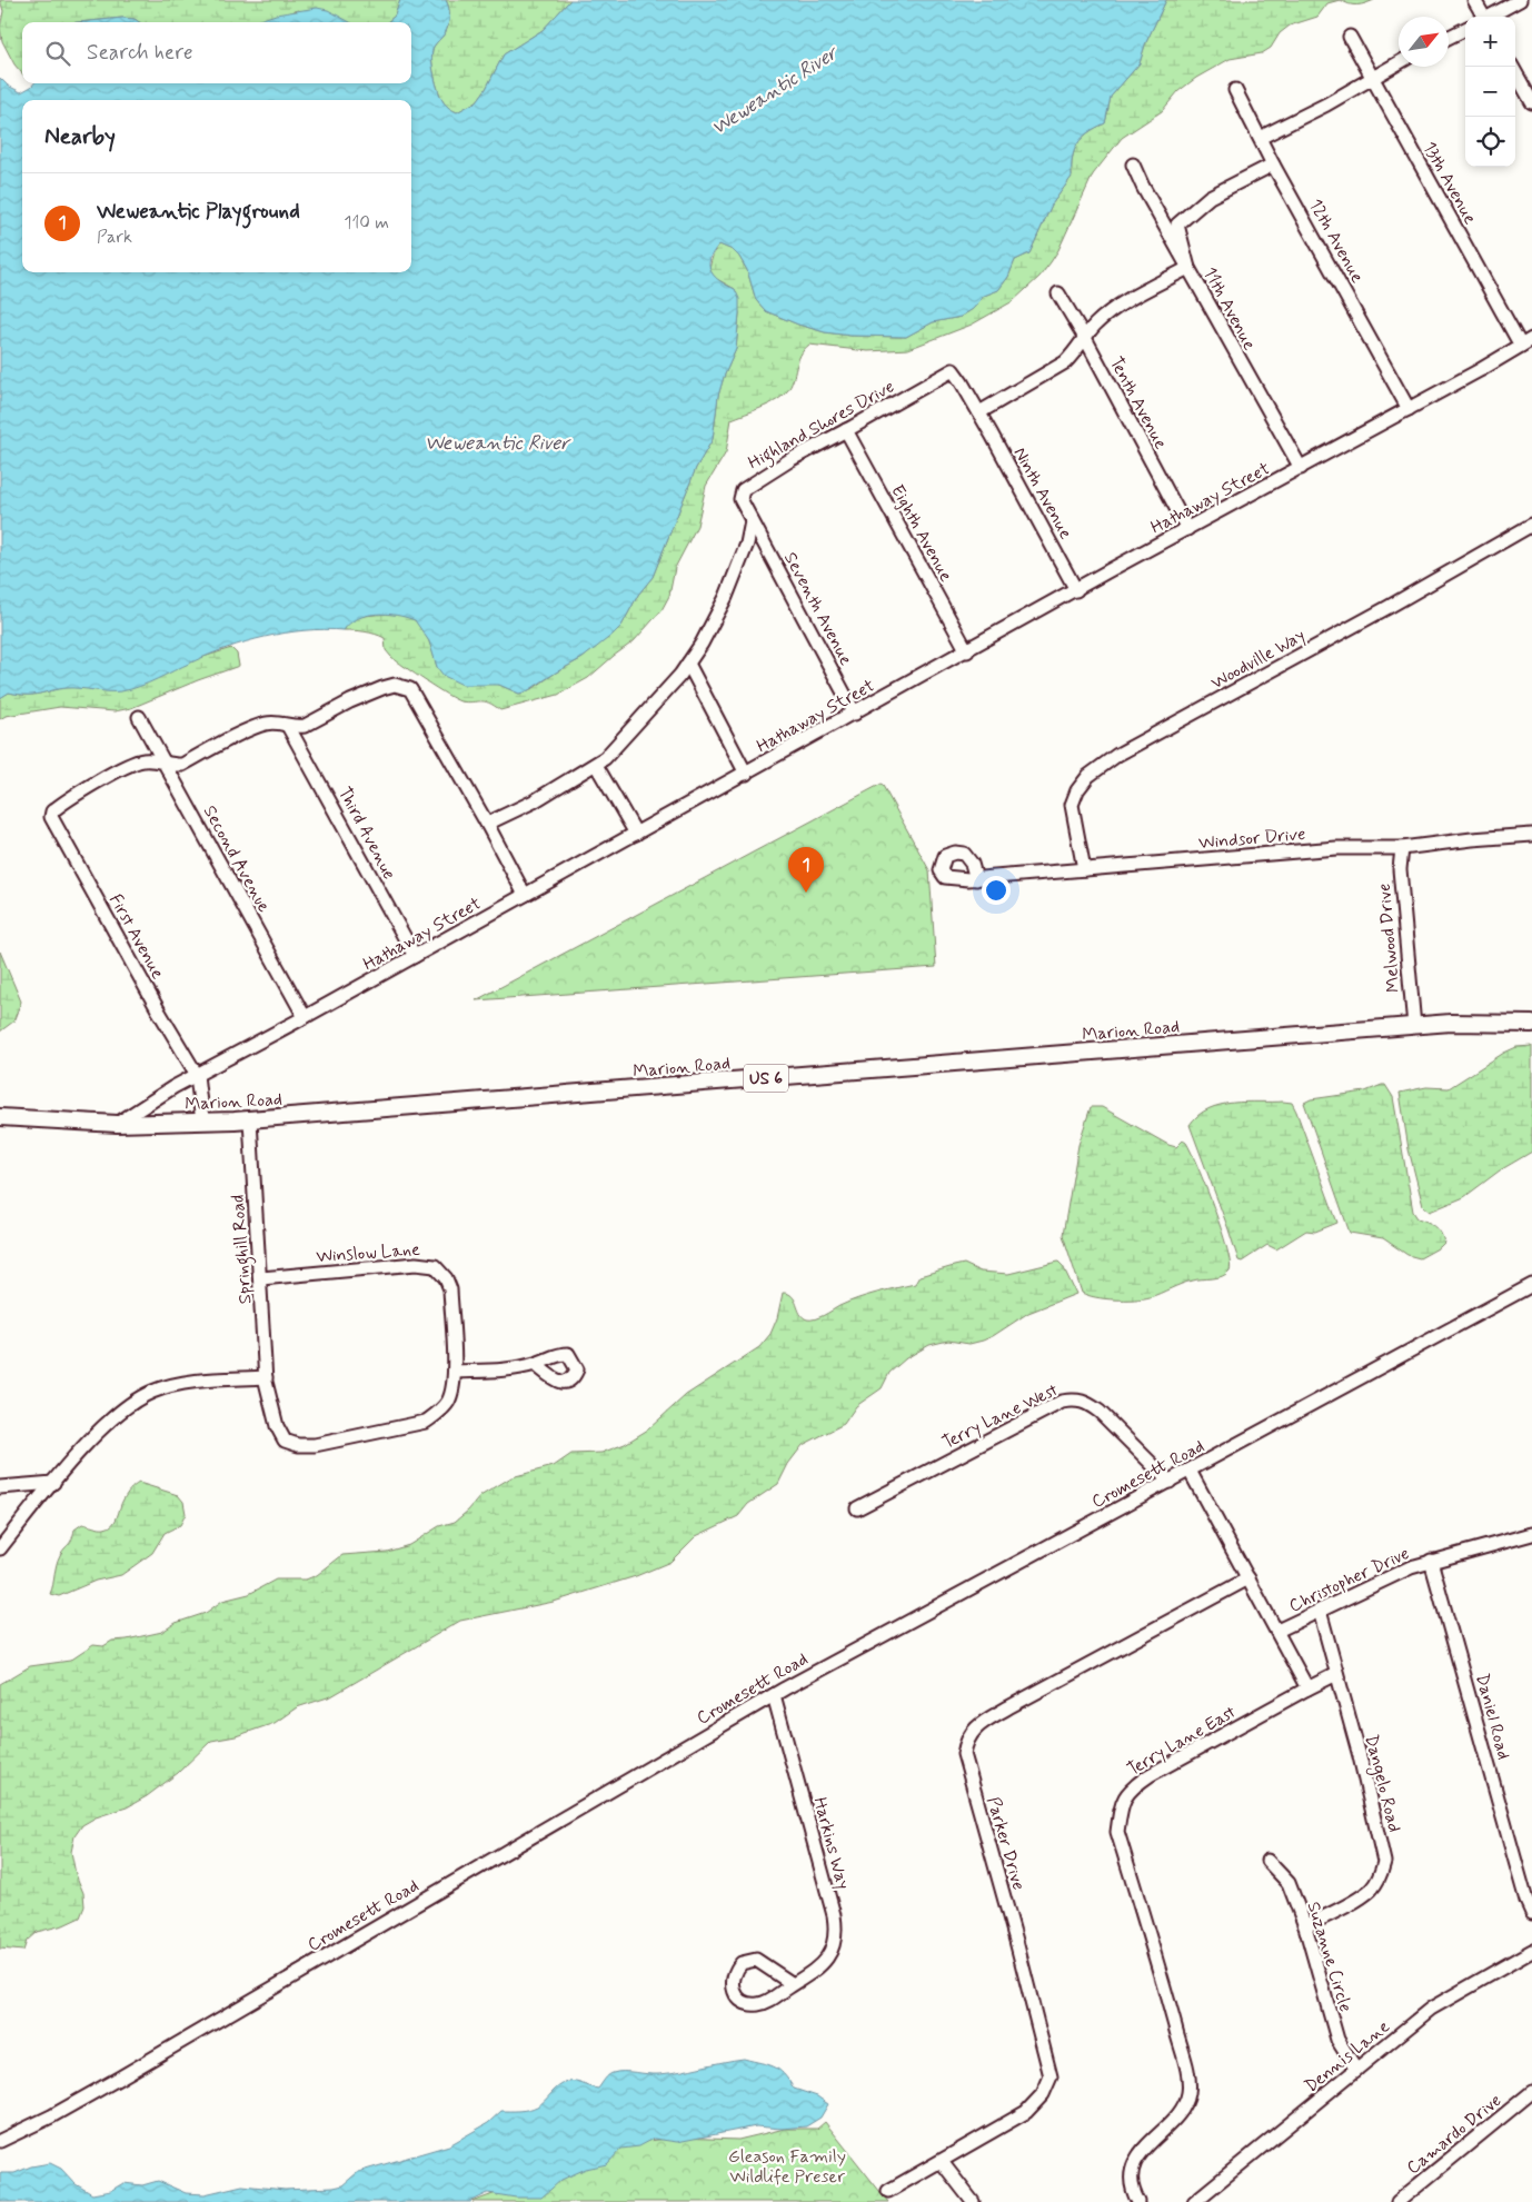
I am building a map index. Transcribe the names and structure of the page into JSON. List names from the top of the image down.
{
  "streets": {
    "main road": ["Marion Road", "US 6"],
    "street": [
      "13th Avenue",
      "12th Avenue",
      "11th Avenue",
      "Tenth Avenue",
      "Highland Shores Drive",
      "Ninth Avenue",
      "Hathaway Street",
      "Eighth Avenue",
      "Seventh Avenue",
      "Woodville Way",
      "Third Avenue",
      "Windsor Drive",
      "Second Avenue",
      "First Avenue",
      "Melwood Drive",
      "Springhill Road",
      "Winslow Lane",
      "Terry Lane West",
      "Cromesett Road",
      "Christopher Drive",
      "Daniel Road",
      "Terry Lane East",
      "Dangelo Road",
      "Harkins Way",
      "Parker Drive",
      "Suzanne Circle",
      "Dennis Lane",
      "Camardo Drive"
    ]
  },
  "crossings": [
    ["13th Avenue", "Hathaway Street"],
    ["12th Avenue", "Hathaway Street"],
    ["11th Avenue", "Hathaway Street"],
    ["Tenth Avenue", "Hathaway Street"],
    ["Highland Shores Drive", "Ninth Avenue"],
    ["Highland Shores Drive", "Eighth Avenue"],
    ["Highland Shores Drive", "Seventh Avenue"],
    ["Ninth Avenue", "Hathaway Street"],
    ["Hathaway Street", "Eighth Avenue"],
    ["Hathaway Street", "Seventh Avenue"],
    ["Hathaway Street", "Third Avenue"],
    ["Hathaway Street", "Second Avenue"],
    ["Hathaway Street", "First Avenue"],
    ["Hathaway Street", "Marion Road"],
    ["Woodville Way", "Windsor Drive"],
    ["Windsor Drive", "Melwood Drive"],
    ["Second Avenue", "First Avenue"],
    ["Melwood Drive", "Marion Road"],
    ["Marion Road", "Springhill Road"],
    ["Springhill Road", "Winslow Lane"],
    ["Terry Lane West", "Cromesett Road"],
    ["Cromesett Road", "Harkins Way"],
    ["Christopher Drive", "Daniel Road"],
    ["Christopher Drive", "Dangelo Road"],
    ["Terry Lane East", "Dangelo Road"],
    ["Dangelo Road", "Suzanne Circle"],
    ["Suzanne Circle", "Dennis Lane"]
  ],
  "water": ["Weweantic River"],
  "parks": ["Gleason Family Wildlife Preser"],
  "north": "top right",
  "page": {
    "map_buttons": ["+", "−"],
    "search": "Search here",
    "heading": "Nearby",
    "list": [
      {
        "mark": "1",
        "name": "Weweantic Playground",
        "note": "Park",
        "value": "110 m"
      }
    ],
    "pins": "1"
  }
}
